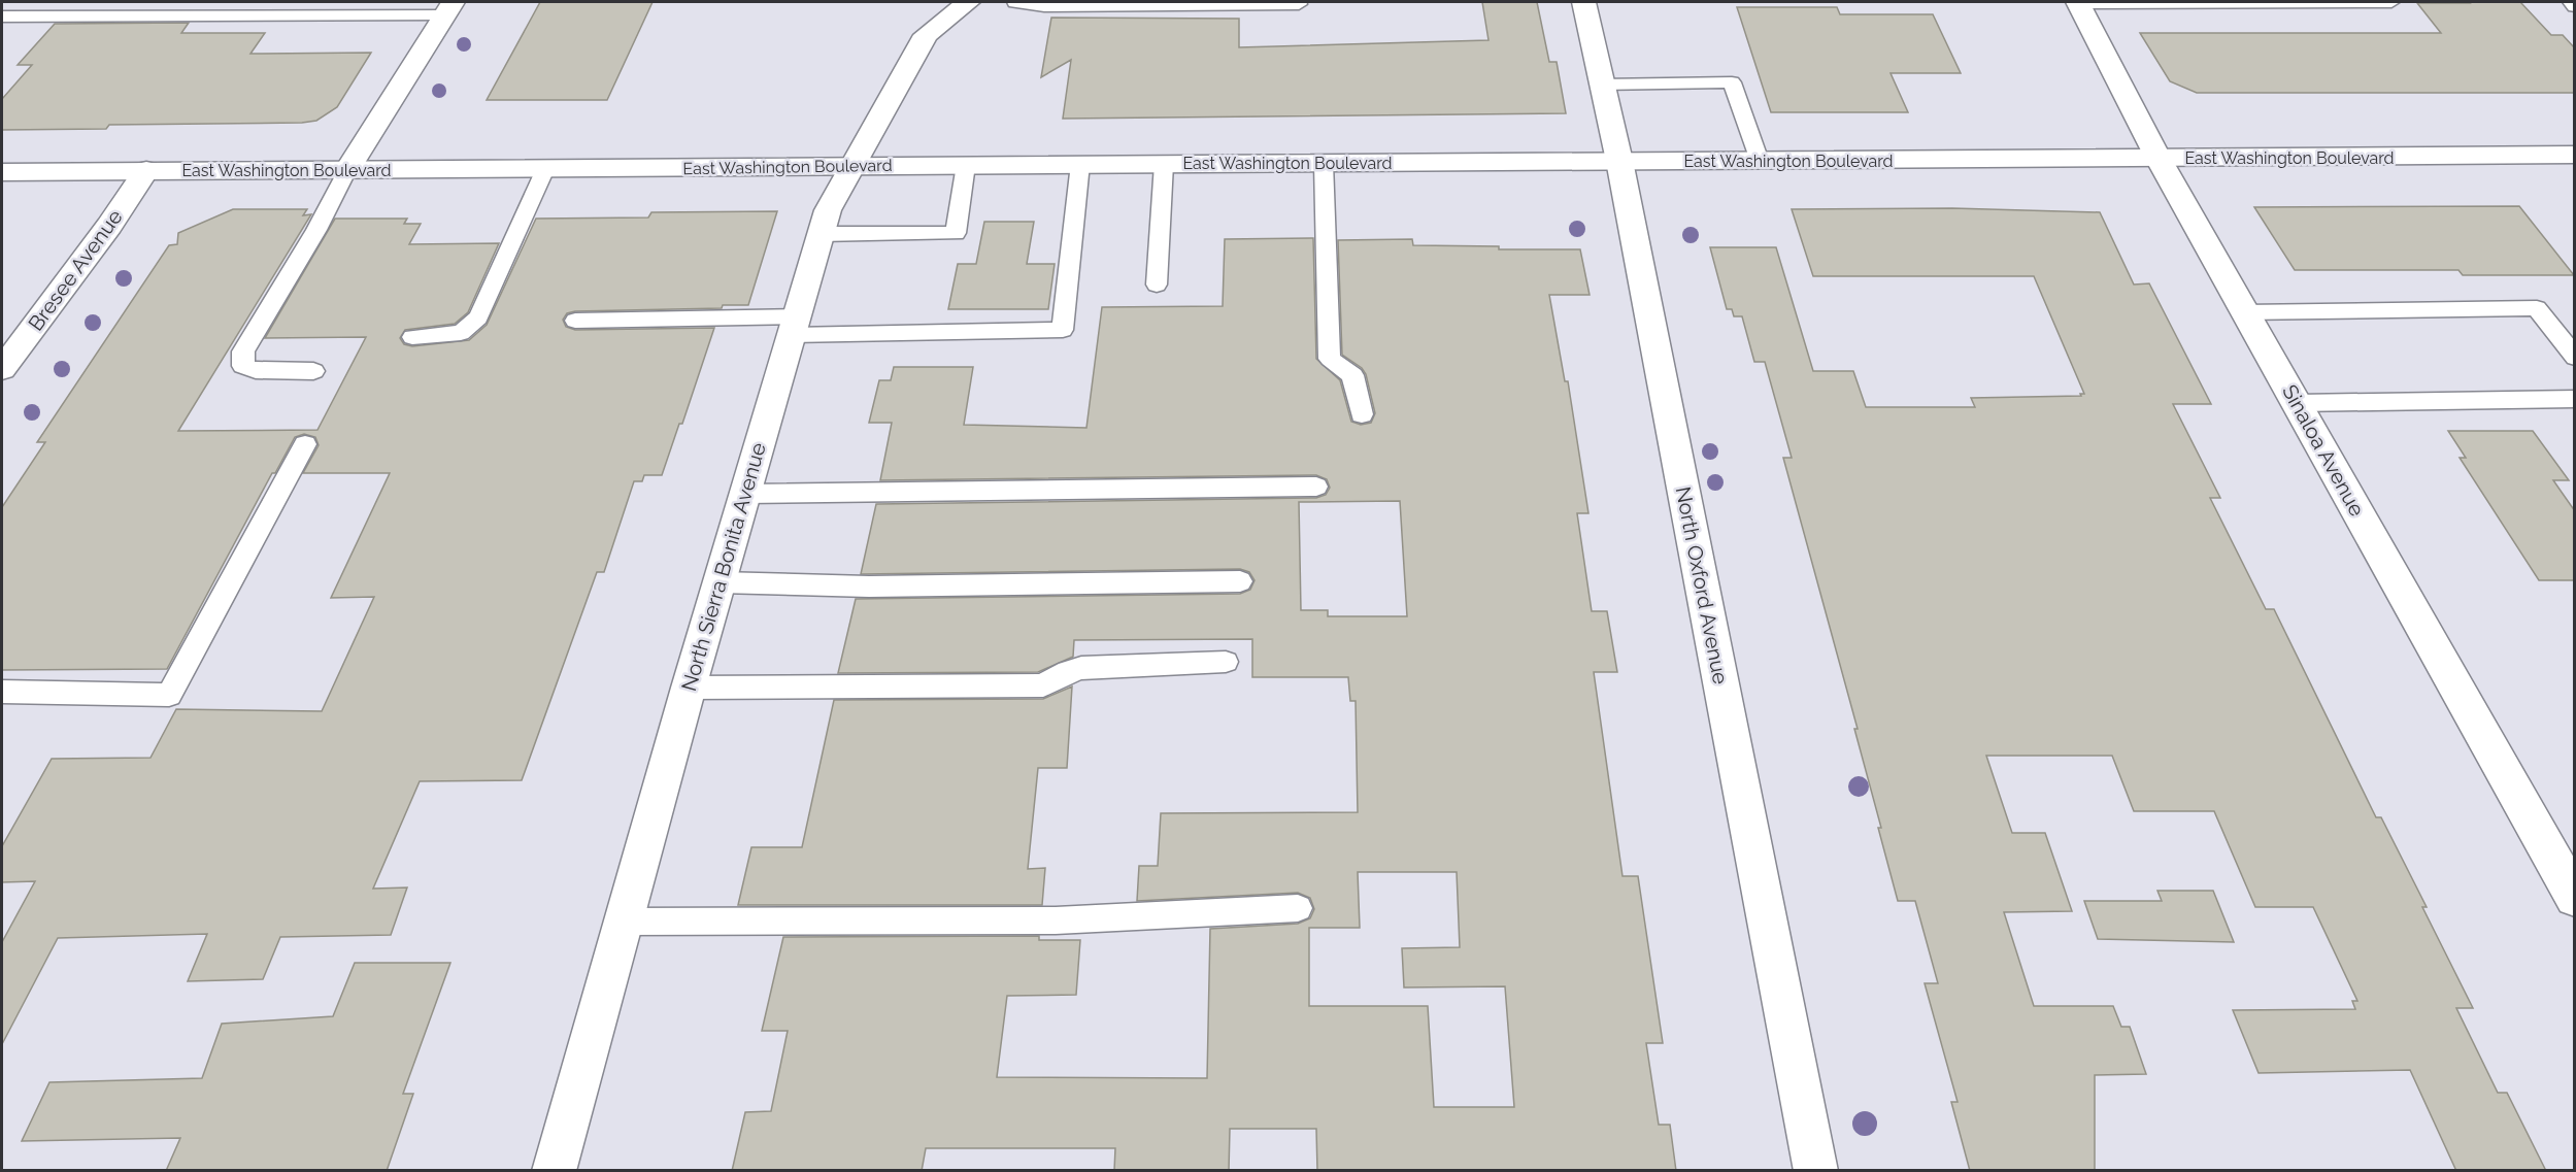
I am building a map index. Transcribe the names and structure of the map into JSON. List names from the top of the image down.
{
  "streets": {
    "street": [
      "East Washington Boulevard",
      "Bresee Avenue",
      "Sinaloa Avenue",
      "North Sierra Bonita Avenue",
      "North Oxford Avenue"
    ]
  },
  "crossings": [
    ["East Washington Boulevard", "Bresee Avenue"],
    ["East Washington Boulevard", "Sinaloa Avenue"],
    ["East Washington Boulevard", "North Sierra Bonita Avenue"],
    ["East Washington Boulevard", "North Oxford Avenue"]
  ]
}
